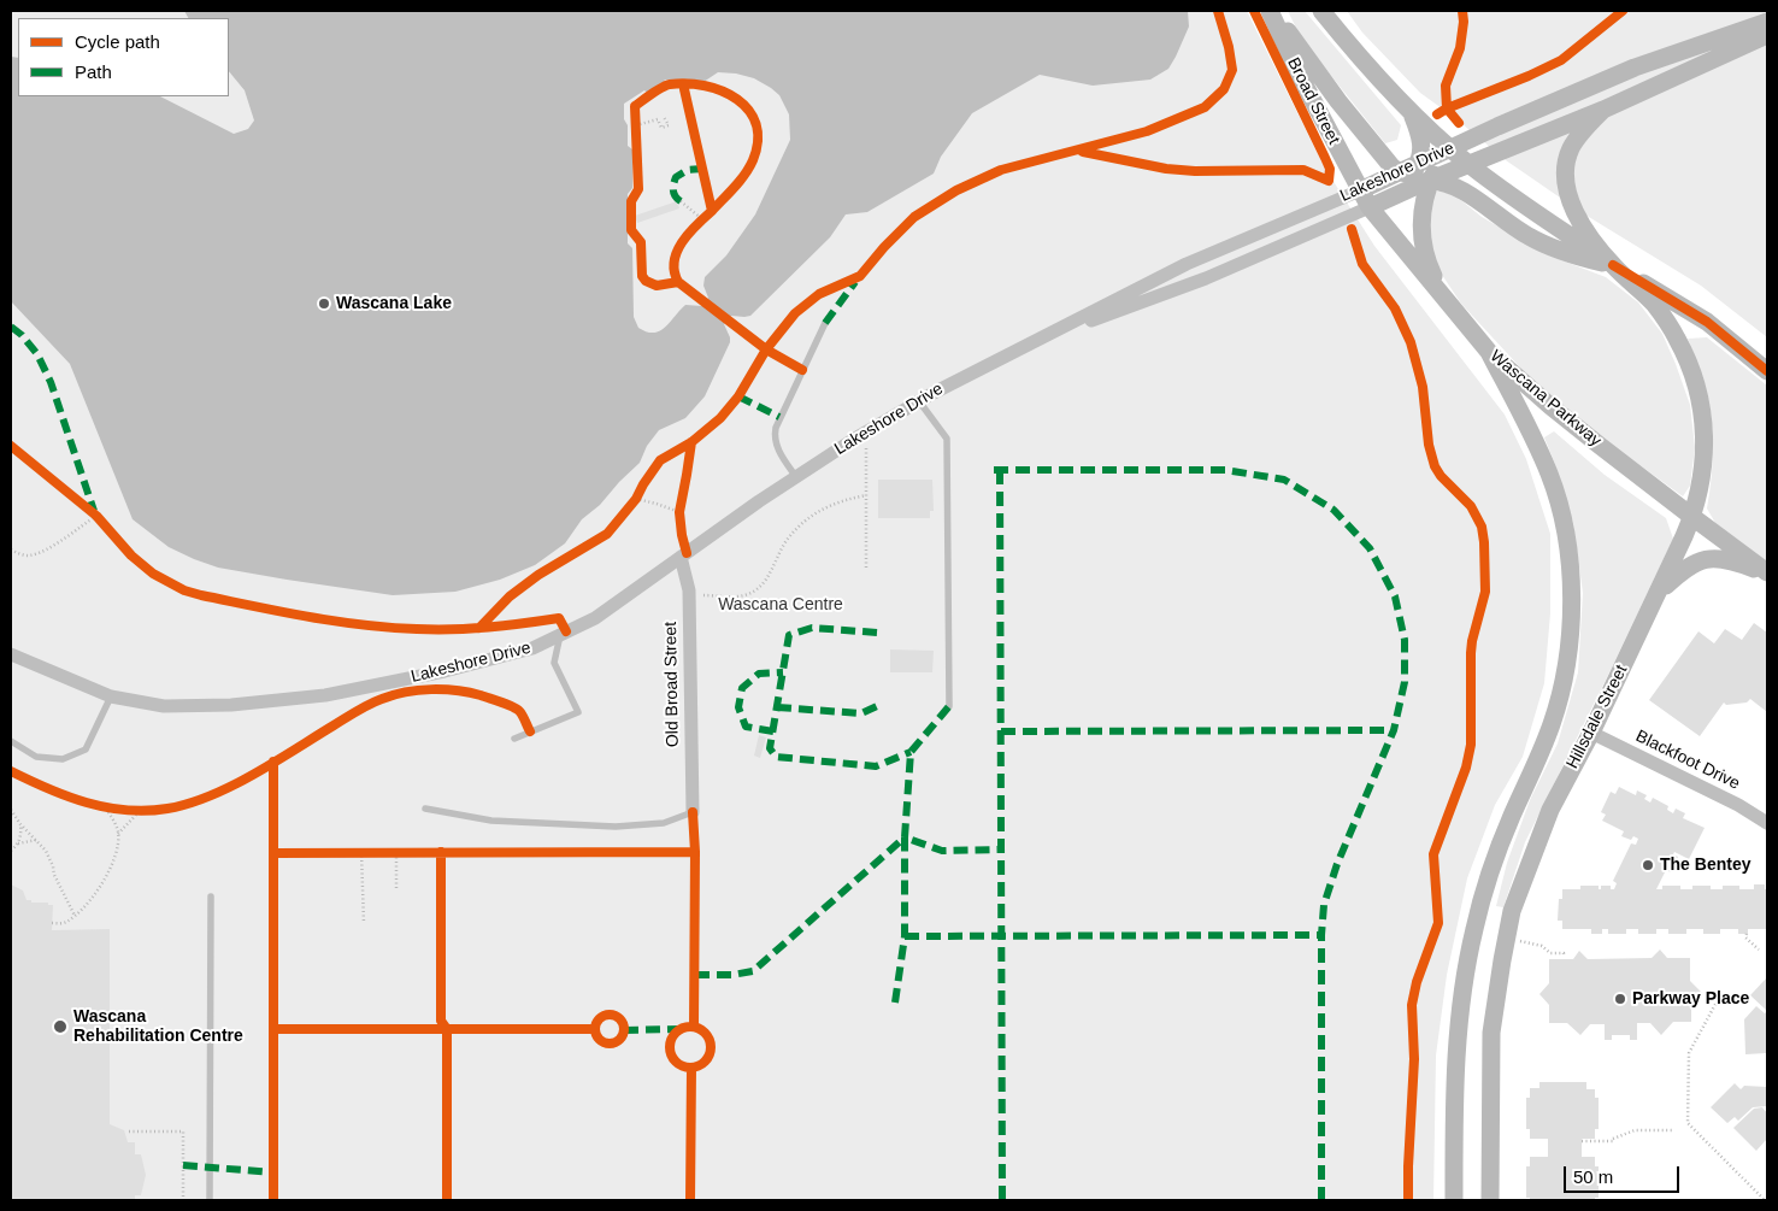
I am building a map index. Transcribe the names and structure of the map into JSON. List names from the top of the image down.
{
  "streets": {
    "street": [
      "Broad Street",
      "Lakeshore Drive",
      "Wascana Parkway",
      "Old Broad Street",
      "Hillsdale Street",
      "Blackfoot Drive"
    ]
  },
  "crossings": [
    ["Broad Street", "Lakeshore Drive"],
    ["Broad Street", "Wascana Parkway"],
    ["Lakeshore Drive", "Wascana Parkway"],
    ["Lakeshore Drive", "Old Broad Street"],
    ["Wascana Parkway", "Hillsdale Street"],
    ["Hillsdale Street", "Blackfoot Drive"]
  ],
  "parks": ["Wascana Centre"],
  "places": [
    "Wascana Lake",
    "The Bentey",
    "Parkway Place",
    "Wascana Rehabilitation Centre"
  ],
  "legend": ["Cycle path", "Path"],
  "scale_bar": "50 m"
}
